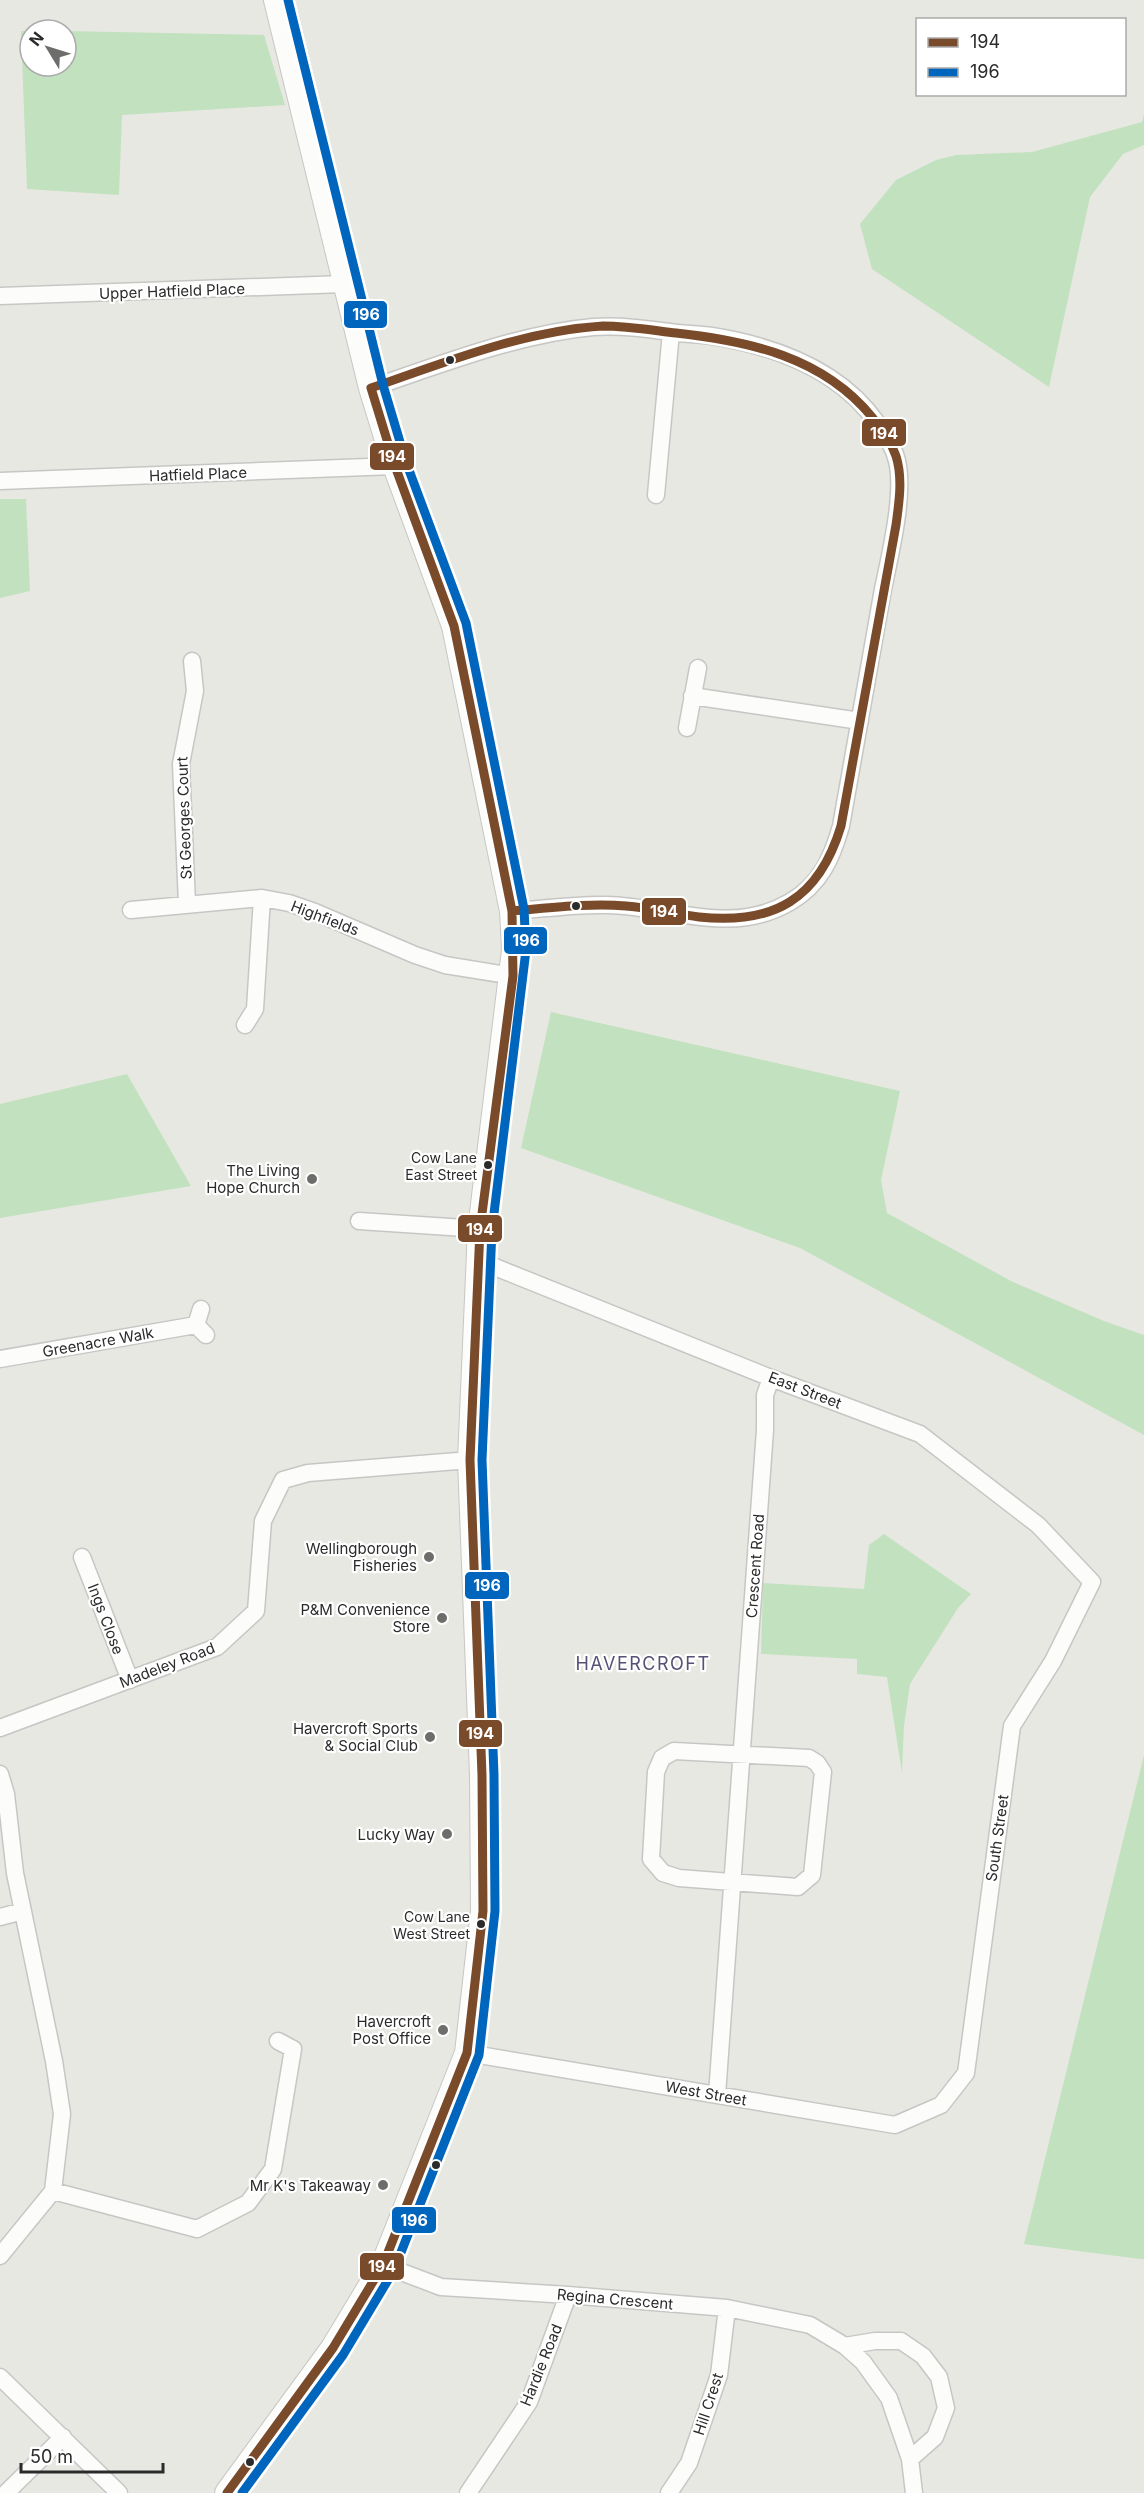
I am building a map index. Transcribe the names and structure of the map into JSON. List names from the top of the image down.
{
  "streets": {
    "street": [
      "Upper Hatfield Place",
      "Hatfield Place",
      "St Georges Court",
      "Highfields",
      "Greenacre Walk",
      "East Street",
      "Crescent Road",
      "Ings Close",
      "Madeley Road",
      "South Street",
      "West Street",
      "Regina Crescent",
      "Hardie Road",
      "Hill Crest"
    ]
  },
  "crossings": [
    ["St Georges Court", "Highfields"],
    ["East Street", "Crescent Road"],
    ["East Street", "South Street"],
    ["Crescent Road", "West Street"],
    ["Ings Close", "Madeley Road"],
    ["South Street", "West Street"],
    ["Regina Crescent", "Hardie Road"],
    ["Regina Crescent", "Hill Crest"]
  ],
  "districts": ["HAVERCROFT"],
  "places": [
    "Cow Lane East Street",
    "The Living Hope Church",
    "Wellingborough Fisheries",
    "P&M Convenience Store",
    "Havercroft Sports & Social Club",
    "Lucky Way",
    "Cow Lane West Street",
    "Havercroft Post Office",
    "Mr K's Takeaway"
  ],
  "lines": ["transit line 196", "transit line 194"],
  "legend": ["194", "196"],
  "scale_bar": "50 m",
  "north": "top left"
}
